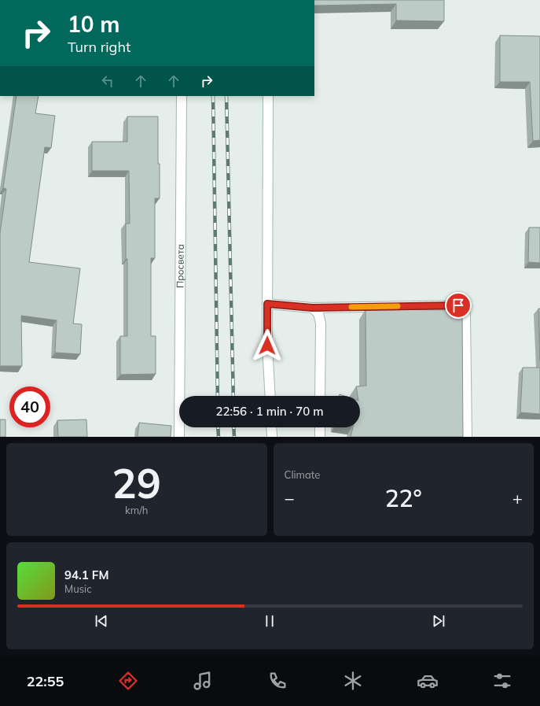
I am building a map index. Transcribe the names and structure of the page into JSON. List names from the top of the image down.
{
  "streets": {
    "street": ["Просвета"]
  },
  "page": {
    "turn": ["10 m", "Turn right"],
    "limit": "40",
    "trip": "22:56 · 1 min · 70 m",
    "tile": [
      ["29", "km/h"],
      "Climate"
    ],
    "heat": ["−", "22°", "+"],
    "song": ["94.1 FM", "Music"],
    "tabs": "22:55"
  }
}
